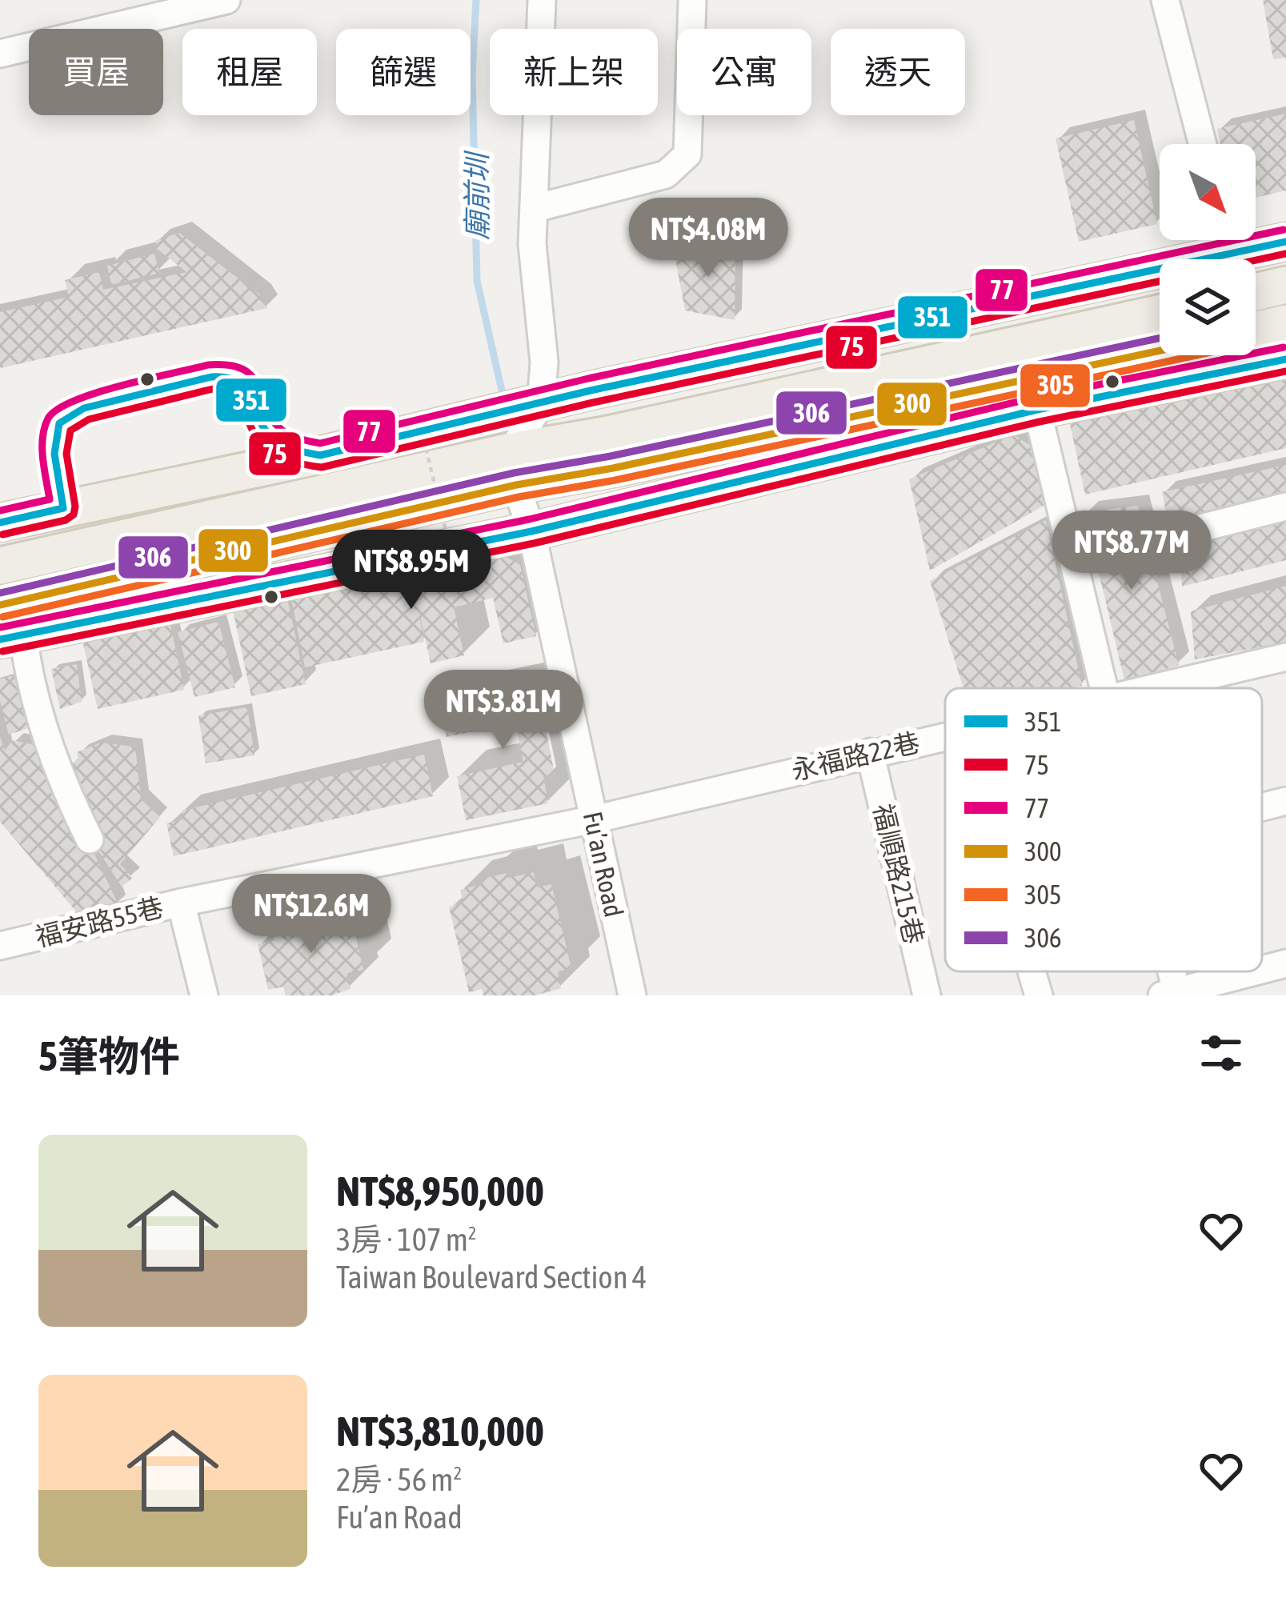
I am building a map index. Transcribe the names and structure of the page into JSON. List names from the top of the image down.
{
  "streets": {
    "street": [
      "永福路22巷",
      "Fu’an Road",
      "福順路215巷",
      "福安路55巷"
    ]
  },
  "crossings": [
    ["永福路22巷", "Fu’an Road"],
    ["永福路22巷", "福順路215巷"],
    ["永福路22巷", "福安路55巷"],
    ["Fu’an Road", "福安路55巷"]
  ],
  "water": ["廟前圳"],
  "lines": [
    "transit line 77",
    "transit line 351",
    "transit line 75",
    "transit line 306",
    "transit line 300",
    "transit line 305"
  ],
  "legend": [
    "351",
    "75",
    "77",
    "300",
    "305",
    "306"
  ],
  "north": "bottom right",
  "page": {
    "chip": [
      "買屋",
      "租屋",
      "篩選",
      "新上架",
      "公寓",
      "透天"
    ],
    "price": [
      "NT$4.08M",
      "NT$8.77M",
      "NT$8.95M",
      "NT$3.81M",
      "NT$12.6M"
    ],
    "heading": "5筆物件",
    "list": [
      {
        "name": "NT$8,950,000",
        "note": "3房 · 107 m² · Taiwan Boulevard Section 4"
      },
      {
        "name": "NT$3,810,000",
        "note": "2房 · 56 m² · Fu’an Road"
      }
    ]
  }
}
